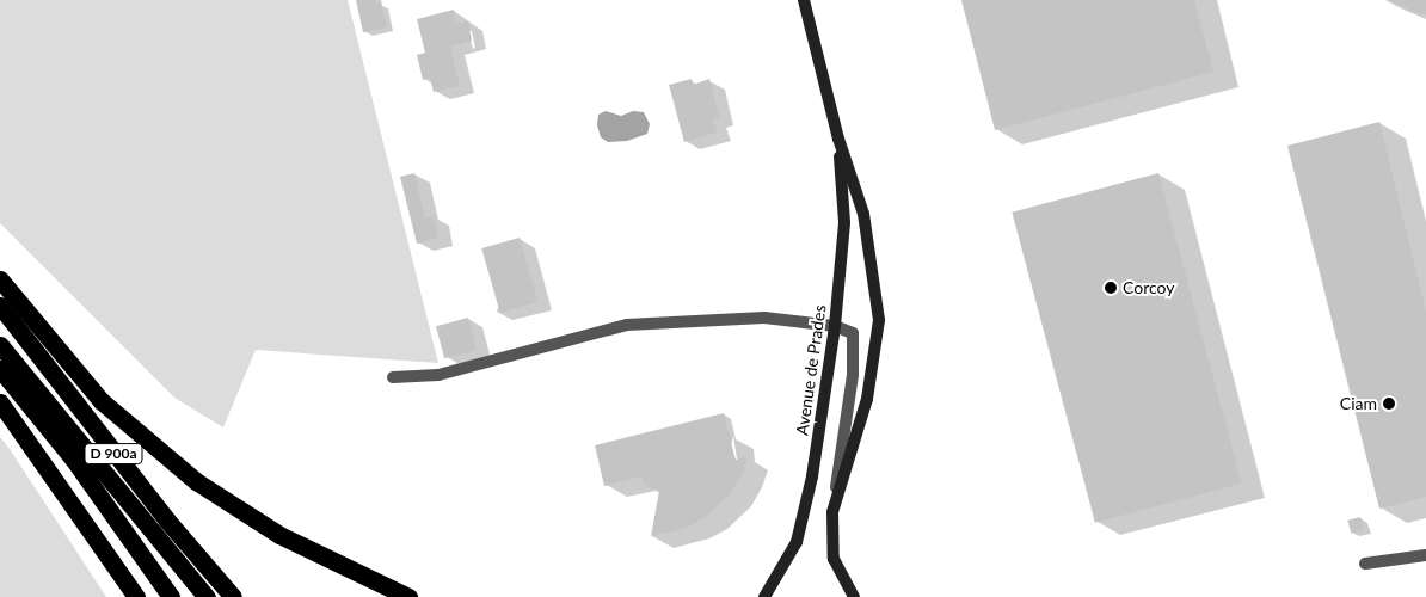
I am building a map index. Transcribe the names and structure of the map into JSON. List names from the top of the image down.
{
  "streets": {
    "highway": ["D 900a"],
    "main road": ["Avenue de Prades"]
  },
  "places": ["Corcoy", "Ciam"]
}
